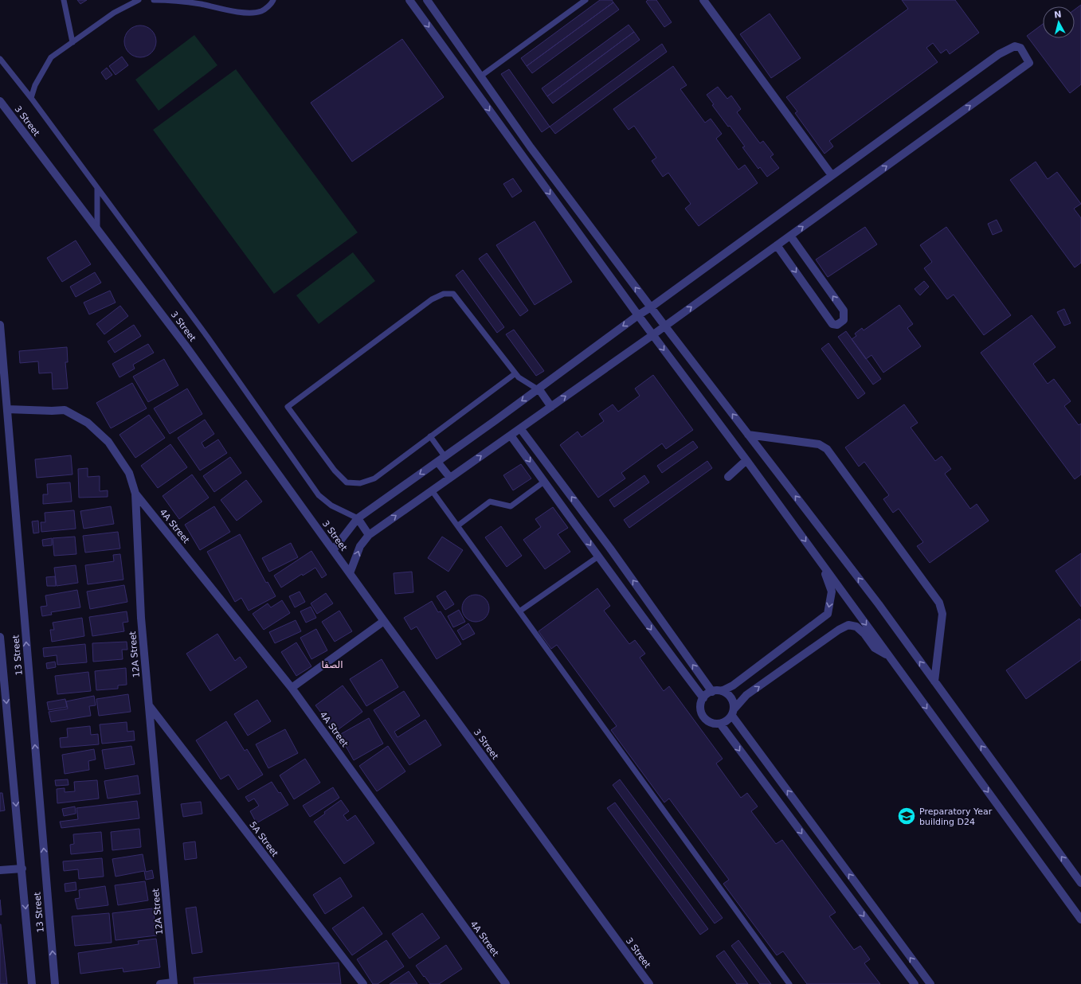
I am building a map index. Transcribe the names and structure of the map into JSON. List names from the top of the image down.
{
  "streets": {
    "street": [
      "3 Street",
      "4A Street",
      "12A Street",
      "13 Street",
      "5A Street"
    ]
  },
  "crossings": [
    ["4A Street", "12A Street"],
    ["12A Street", "13 Street"],
    ["12A Street", "5A Street"]
  ],
  "districts": ["الصفا"],
  "places": {
    "school or university": ["Preparatory Year building D24"]
  },
  "north": "top"
}
